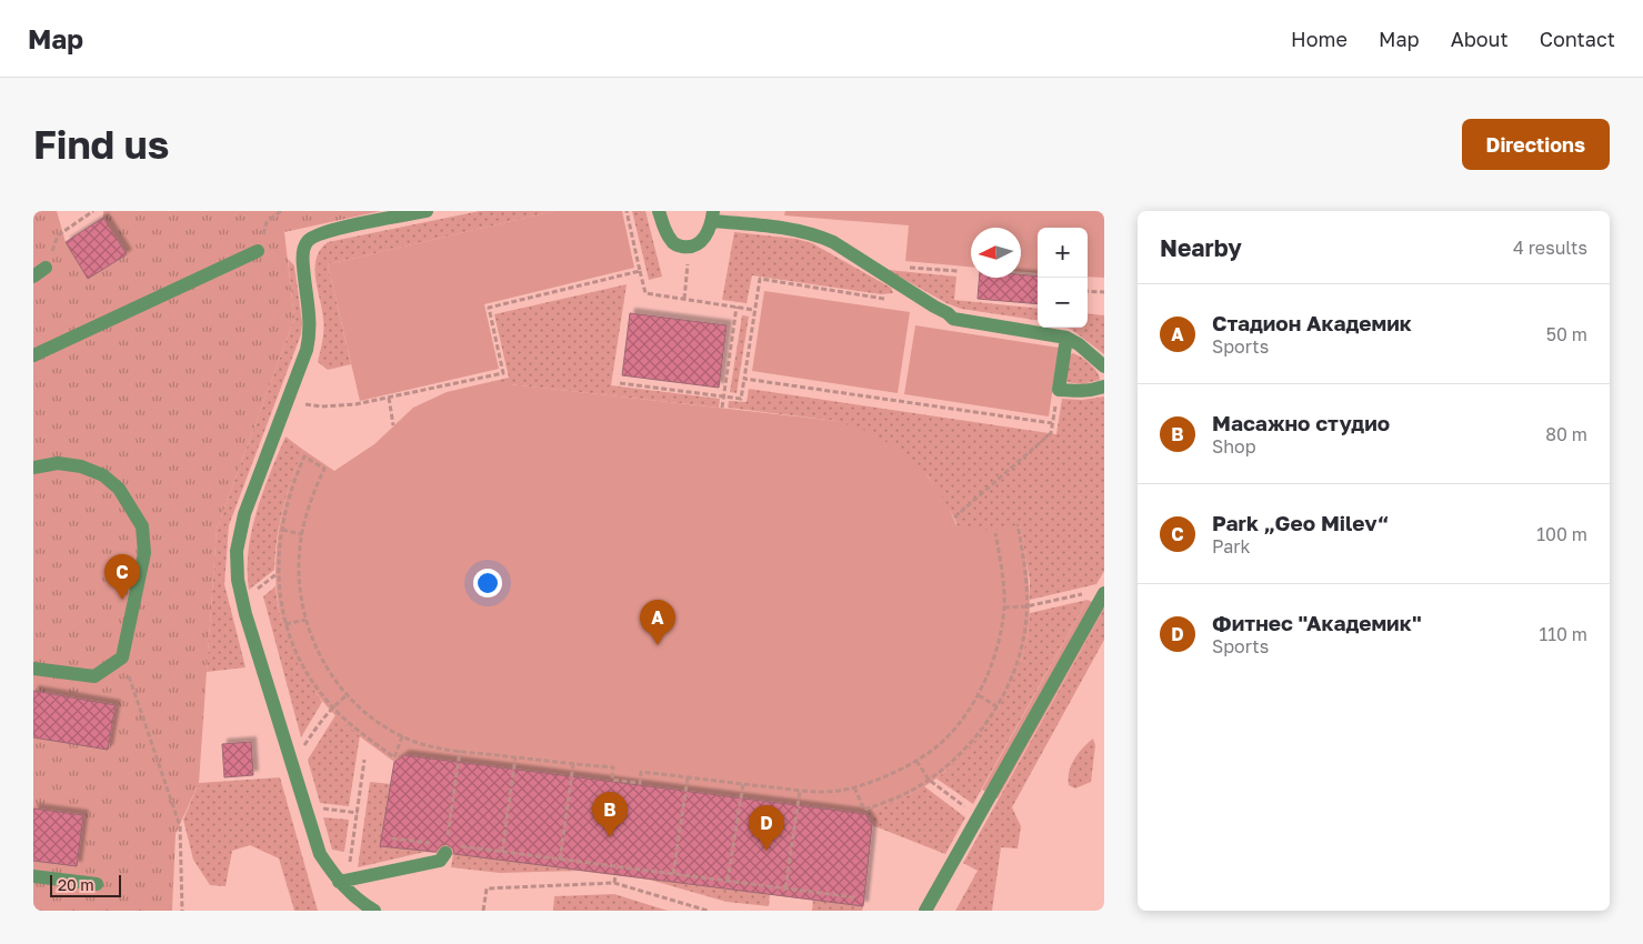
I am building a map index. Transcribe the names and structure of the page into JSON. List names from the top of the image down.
{
  "scale_bar": "20 m",
  "north": "left",
  "page": {
    "header": "Map",
    "nav": [
      "Home",
      "Map",
      "About",
      "Contact"
    ],
    "buttons": "Directions",
    "title": "Find us",
    "heading": ["Nearby", "4 results"],
    "map_buttons": ["+", "−"],
    "list": [
      {
        "mark": "A",
        "name": "Стадион Академик",
        "note": "Sports",
        "value": "50 m"
      },
      {
        "mark": "B",
        "name": "Масажно студио",
        "note": "Shop",
        "value": "80 m"
      },
      {
        "mark": "C",
        "name": "Park „Geo Milev“",
        "note": "Park",
        "value": "100 m"
      },
      {
        "mark": "D",
        "name": "Фитнес \"Академик\"",
        "note": "Sports",
        "value": "110 m"
      }
    ],
    "pins": [
      "C",
      "A",
      "B",
      "D"
    ],
    "scale": "20 m"
  }
}
